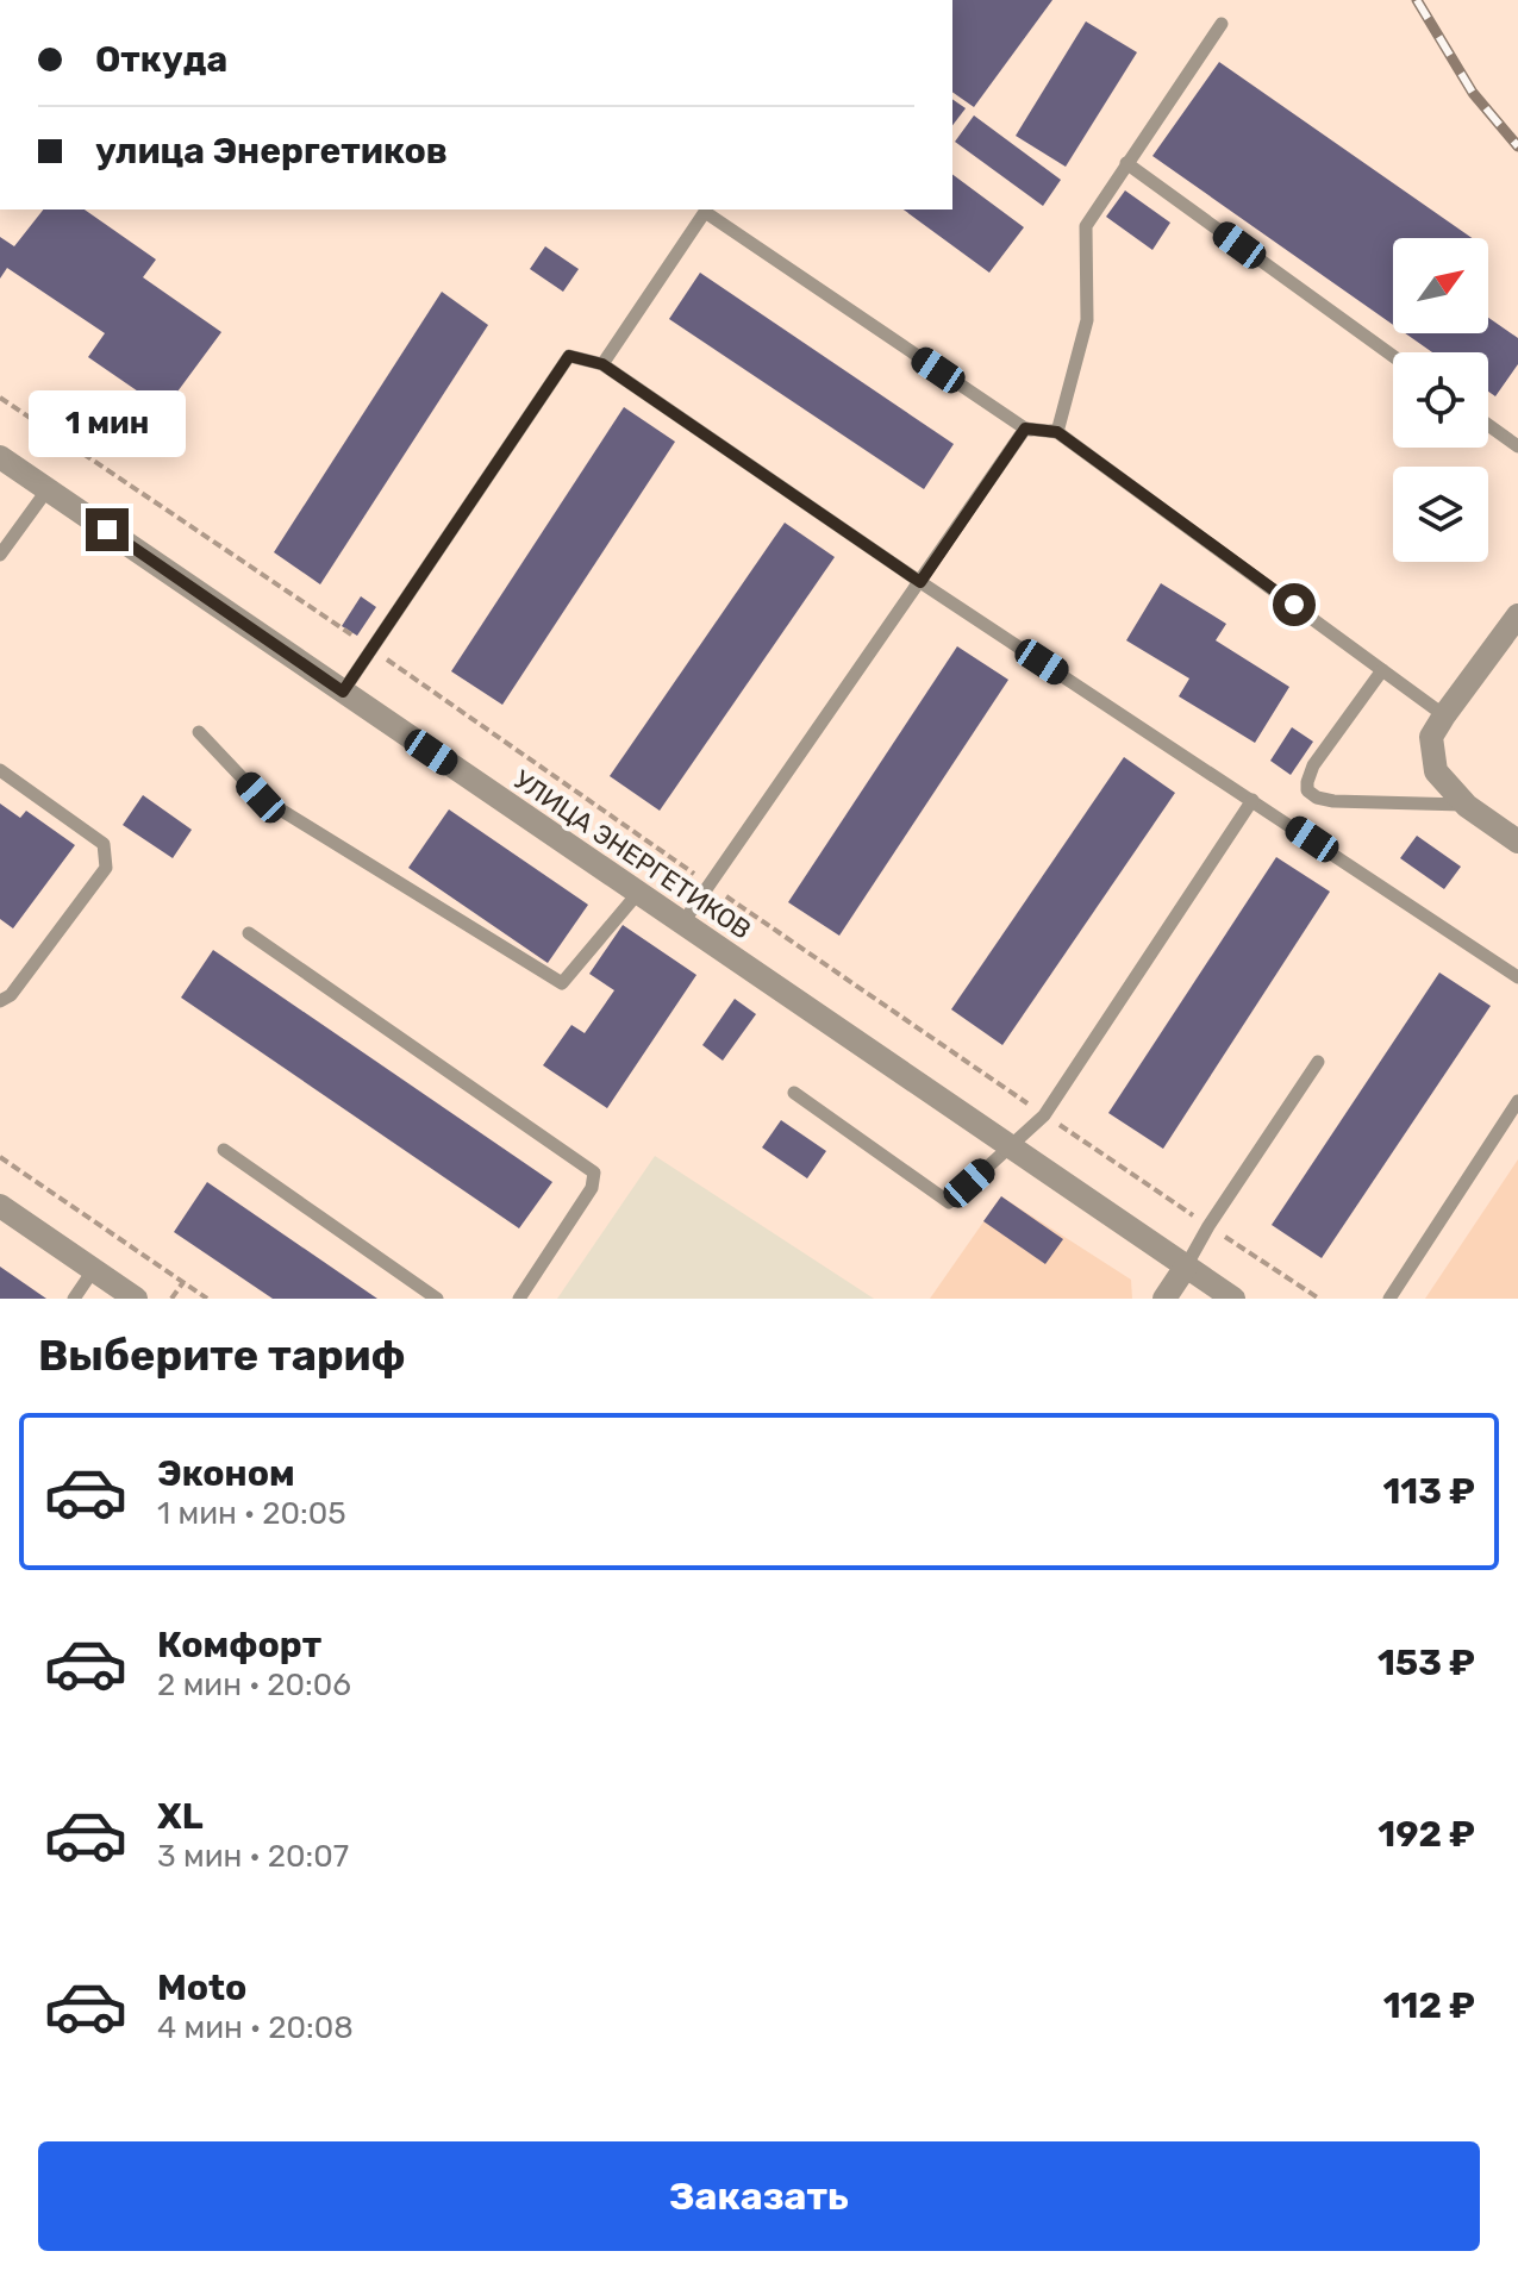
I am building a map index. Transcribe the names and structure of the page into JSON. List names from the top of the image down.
{
  "streets": {
    "street": ["УЛИЦА ЭНЕРГЕТИКОВ"]
  },
  "north": "top right",
  "page": {
    "banner": ["Откуда", "улица Энергетиков"],
    "bubble": "1 мин",
    "heading": "Выберите тариф",
    "list": [
      {
        "name": "Эконом",
        "note": "1 мин · 20:05",
        "value": "113 ₽"
      },
      {
        "name": "Комфорт",
        "note": "2 мин · 20:06",
        "value": "153 ₽"
      },
      {
        "name": "XL",
        "note": "3 мин · 20:07",
        "value": "192 ₽"
      },
      {
        "name": "Moto",
        "note": "4 мин · 20:08",
        "value": "112 ₽"
      }
    ],
    "buttons": "Заказать"
  }
}
